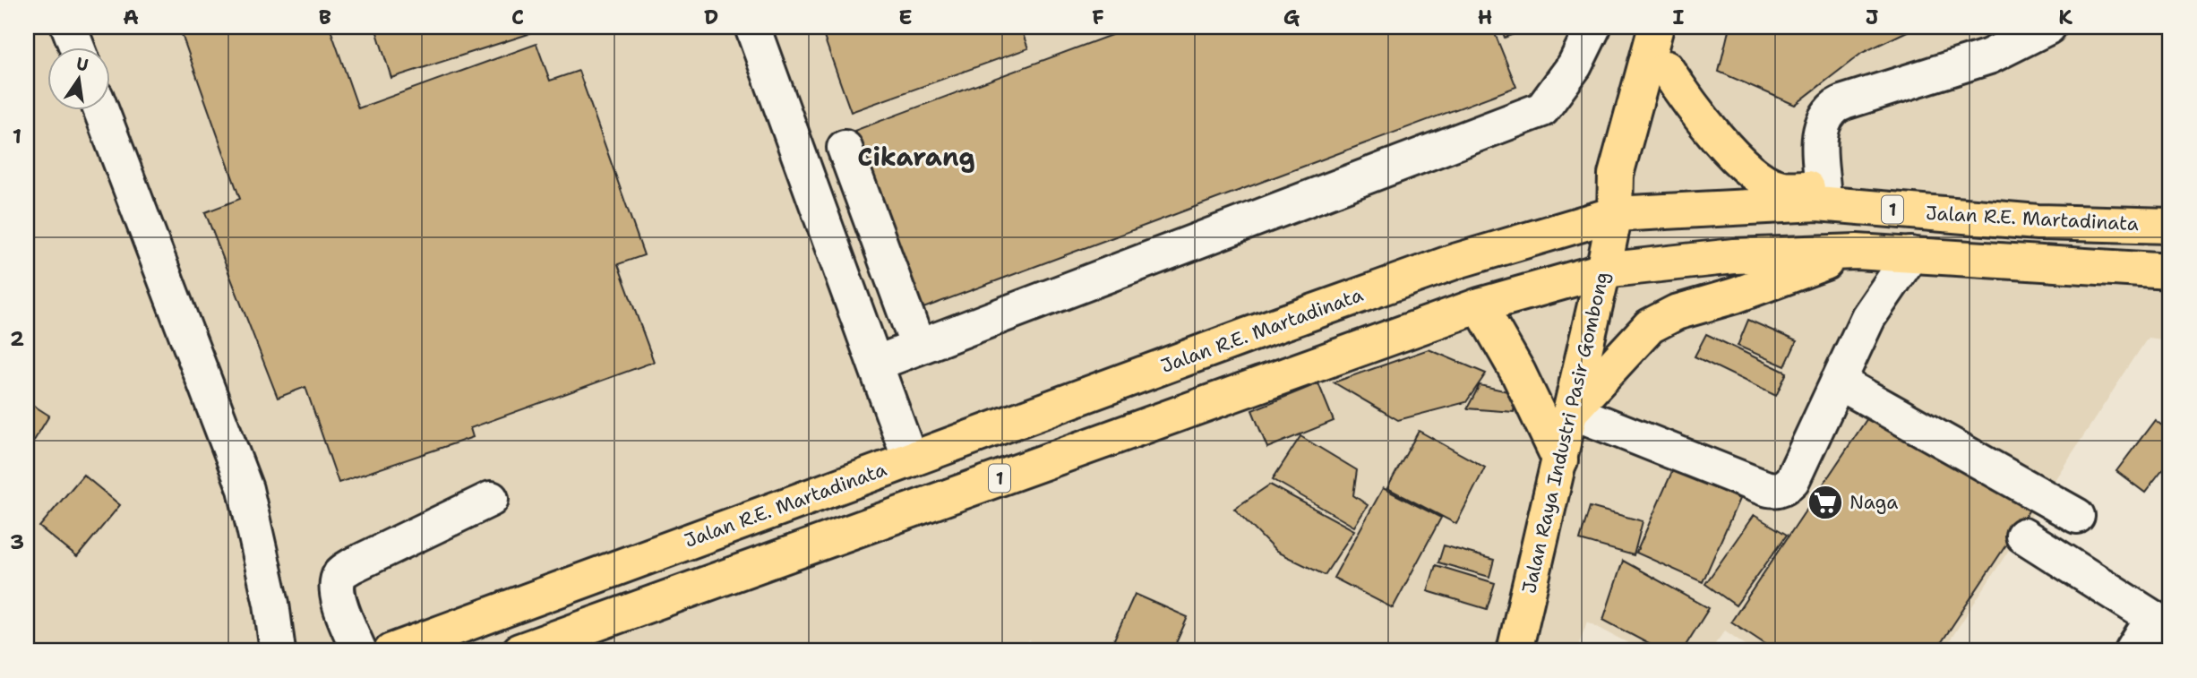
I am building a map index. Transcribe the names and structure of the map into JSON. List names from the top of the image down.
{
  "streets": {
    "main road": ["1", "Jalan R.E. Martadinata", "Jalan Raya Industri Pasir Gombong"]
  },
  "crossings": [
    ["1", "Jalan Raya Industri Pasir Gombong"],
    ["Jalan R.E. Martadinata", "Jalan Raya Industri Pasir Gombong"]
  ],
  "districts": ["Cikarang"],
  "places": {
    "supermarket": ["Naga"]
  },
  "north": "top",
  "grid": {
    "columns": [
      "A",
      "B",
      "C",
      "D",
      "E",
      "F",
      "G",
      "H",
      "I",
      "J",
      "K"
    ],
    "rows": ["1", "2", "3"]
  }
}
